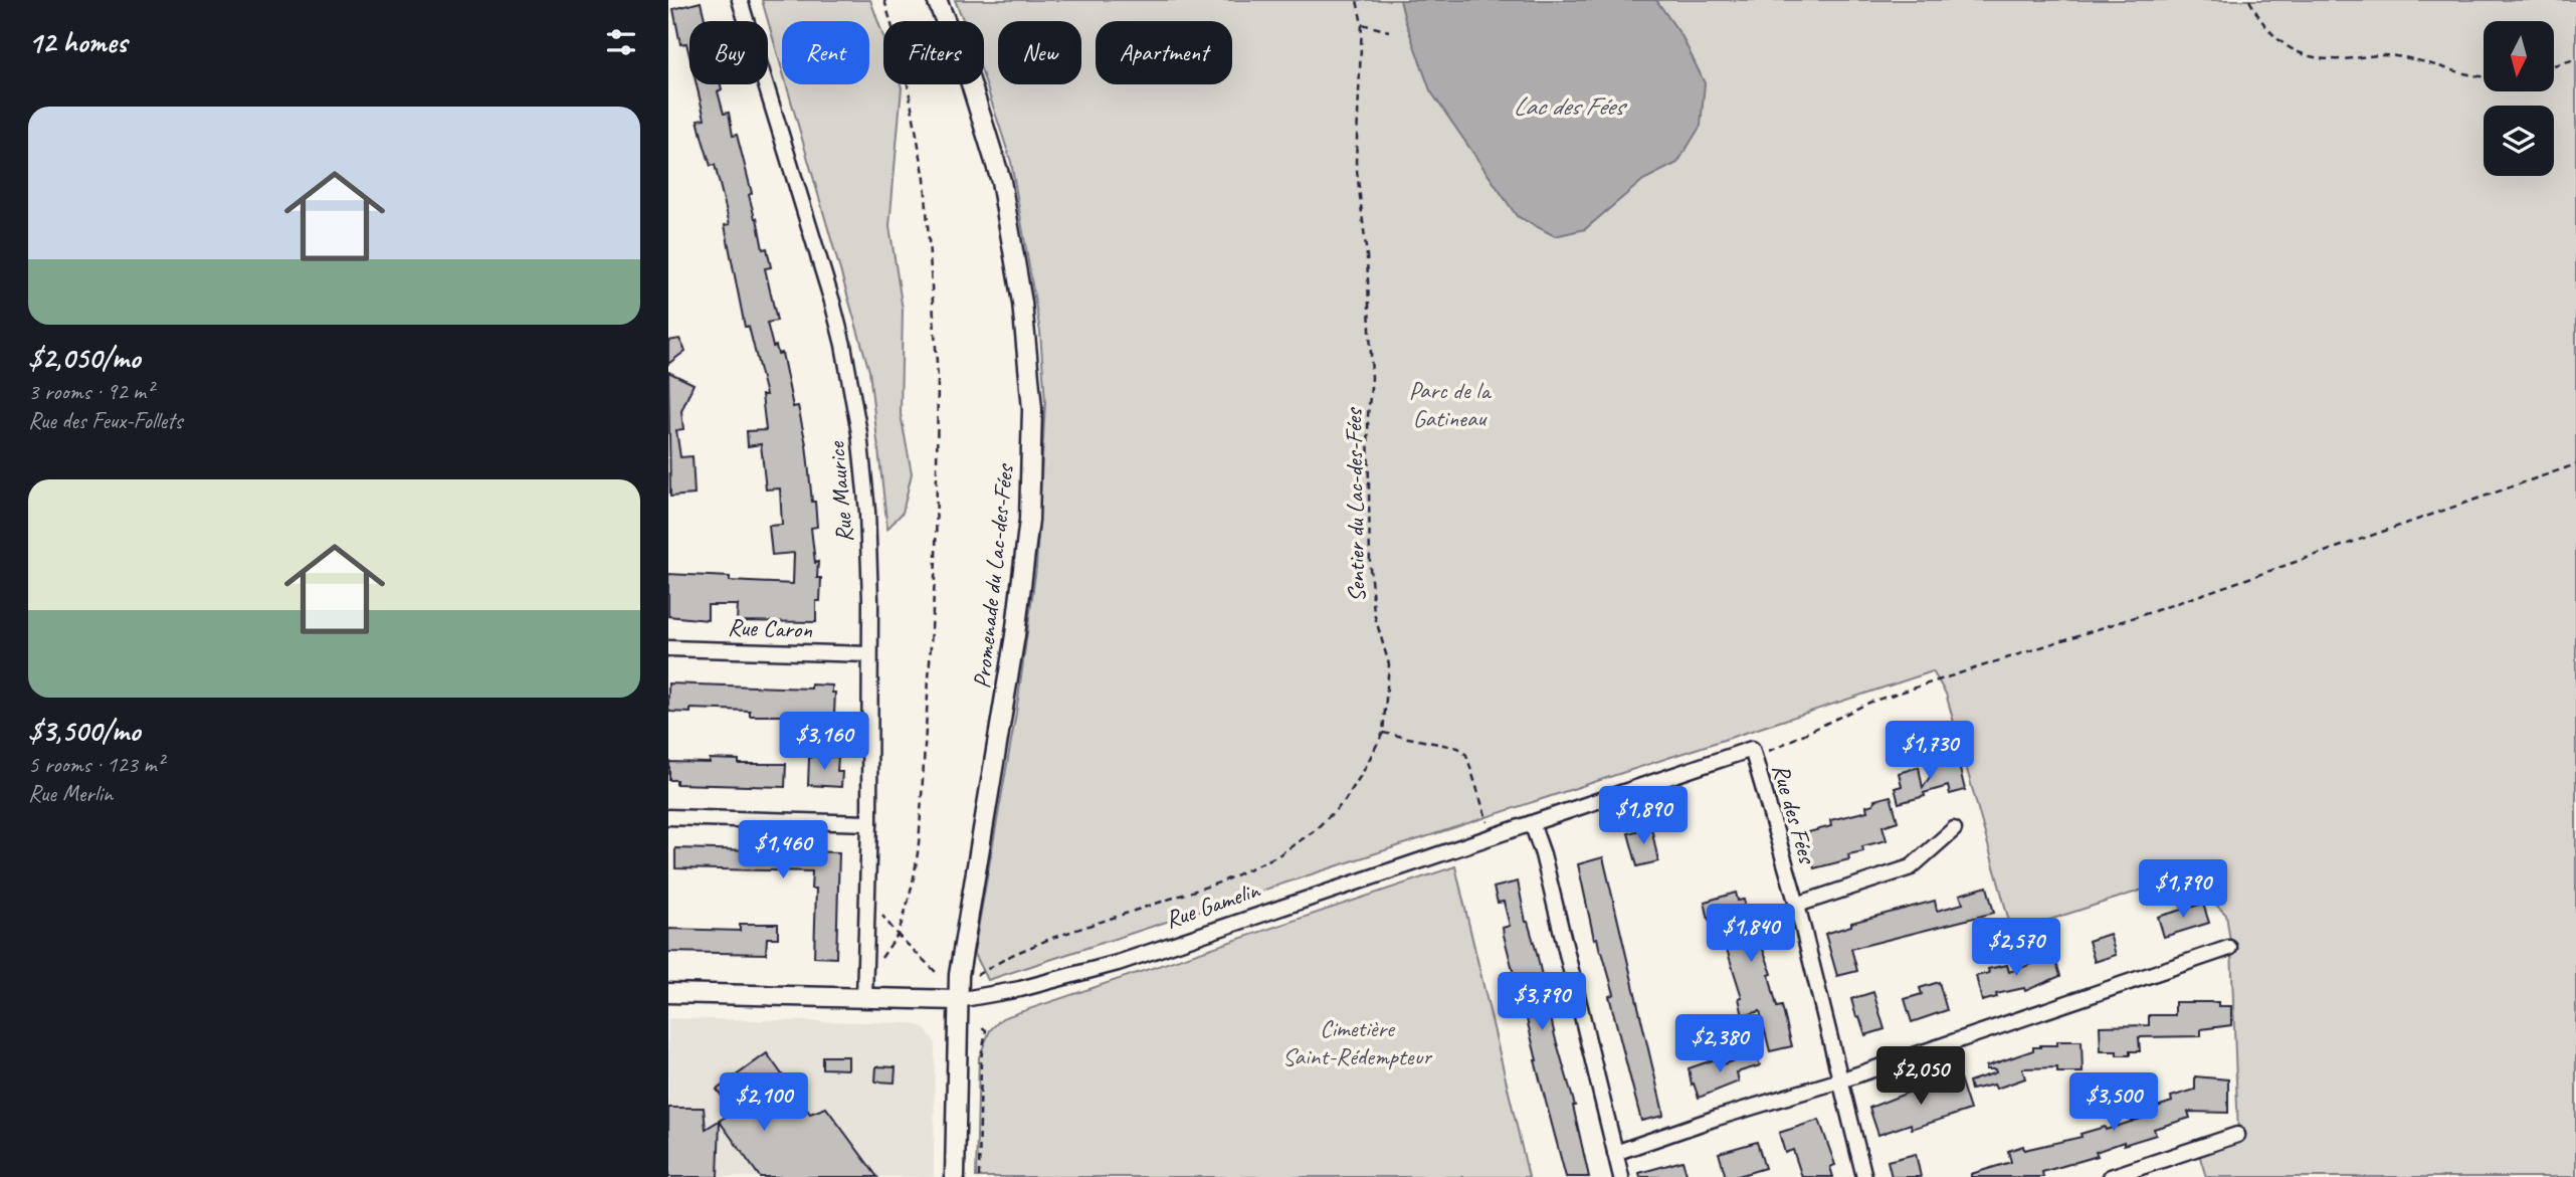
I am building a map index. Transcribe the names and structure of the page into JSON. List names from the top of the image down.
{
  "streets": {
    "street": [
      "Rue Maurice",
      "Promenade du Lac-des-Fées",
      "Rue Caron",
      "Rue des Fées",
      "Rue Gamelin"
    ],
    "path": ["Sentier du Lac-des-Fées"]
  },
  "crossings": [
    ["Rue Maurice", "Rue Caron"],
    ["Rue Maurice", "Rue Gamelin"],
    ["Promenade du Lac-des-Fées", "Rue Gamelin"],
    ["Rue des Fées", "Rue Gamelin"]
  ],
  "water": ["Lac des Fées"],
  "parks": ["Parc de la Gatineau", "Cimetière Saint-Rédempteur"],
  "north": "bottom",
  "page": {
    "heading": "12 homes",
    "chip": [
      "Buy",
      "Rent",
      "Filters",
      "New",
      "Apartment"
    ],
    "list": [
      {
        "name": "$2,050/mo",
        "note": "3 rooms · 92 m² · Rue des Feux-Follets"
      },
      {
        "name": "$3,500/mo",
        "note": "5 rooms · 123 m² · Rue Merlin"
      }
    ],
    "price": [
      "$3,160",
      "$1,730",
      "$1,890",
      "$1,460",
      "$1,790",
      "$1,840",
      "$2,570",
      "$3,790",
      "$2,380",
      "$2,050",
      "$2,100",
      "$3,500"
    ]
  }
}
